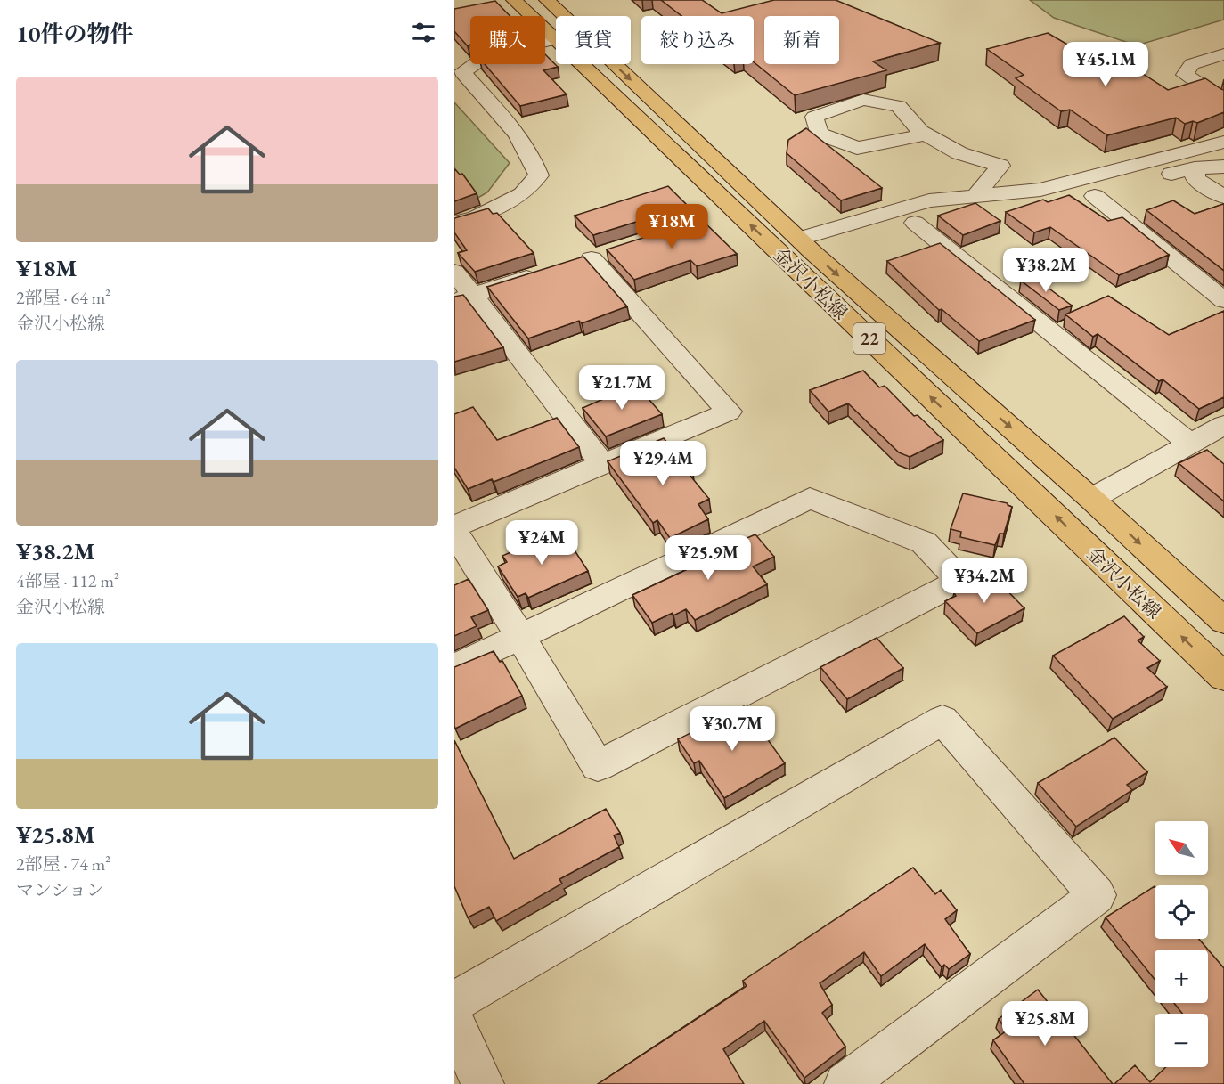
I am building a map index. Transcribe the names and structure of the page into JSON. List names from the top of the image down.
{
  "streets": {
    "main road": ["金沢小松線", "22"]
  },
  "north": "top left",
  "page": {
    "heading": "10件の物件",
    "chip": [
      "購入",
      "賃貸",
      "絞り込み",
      "新着"
    ],
    "price": [
      "¥45.1M",
      "¥18M",
      "¥38.2M",
      "¥21.7M",
      "¥29.4M",
      "¥24M",
      "¥25.9M",
      "¥34.2M",
      "¥30.7M",
      "¥25.8M"
    ],
    "list": [
      {
        "name": "¥18M",
        "note": "2部屋 · 64 m² · 金沢小松線"
      },
      {
        "name": "¥38.2M",
        "note": "4部屋 · 112 m² · 金沢小松線"
      },
      {
        "name": "¥25.8M",
        "note": "2部屋 · 74 m² · マンション"
      }
    ],
    "map_buttons": ["+", "−"]
  }
}
